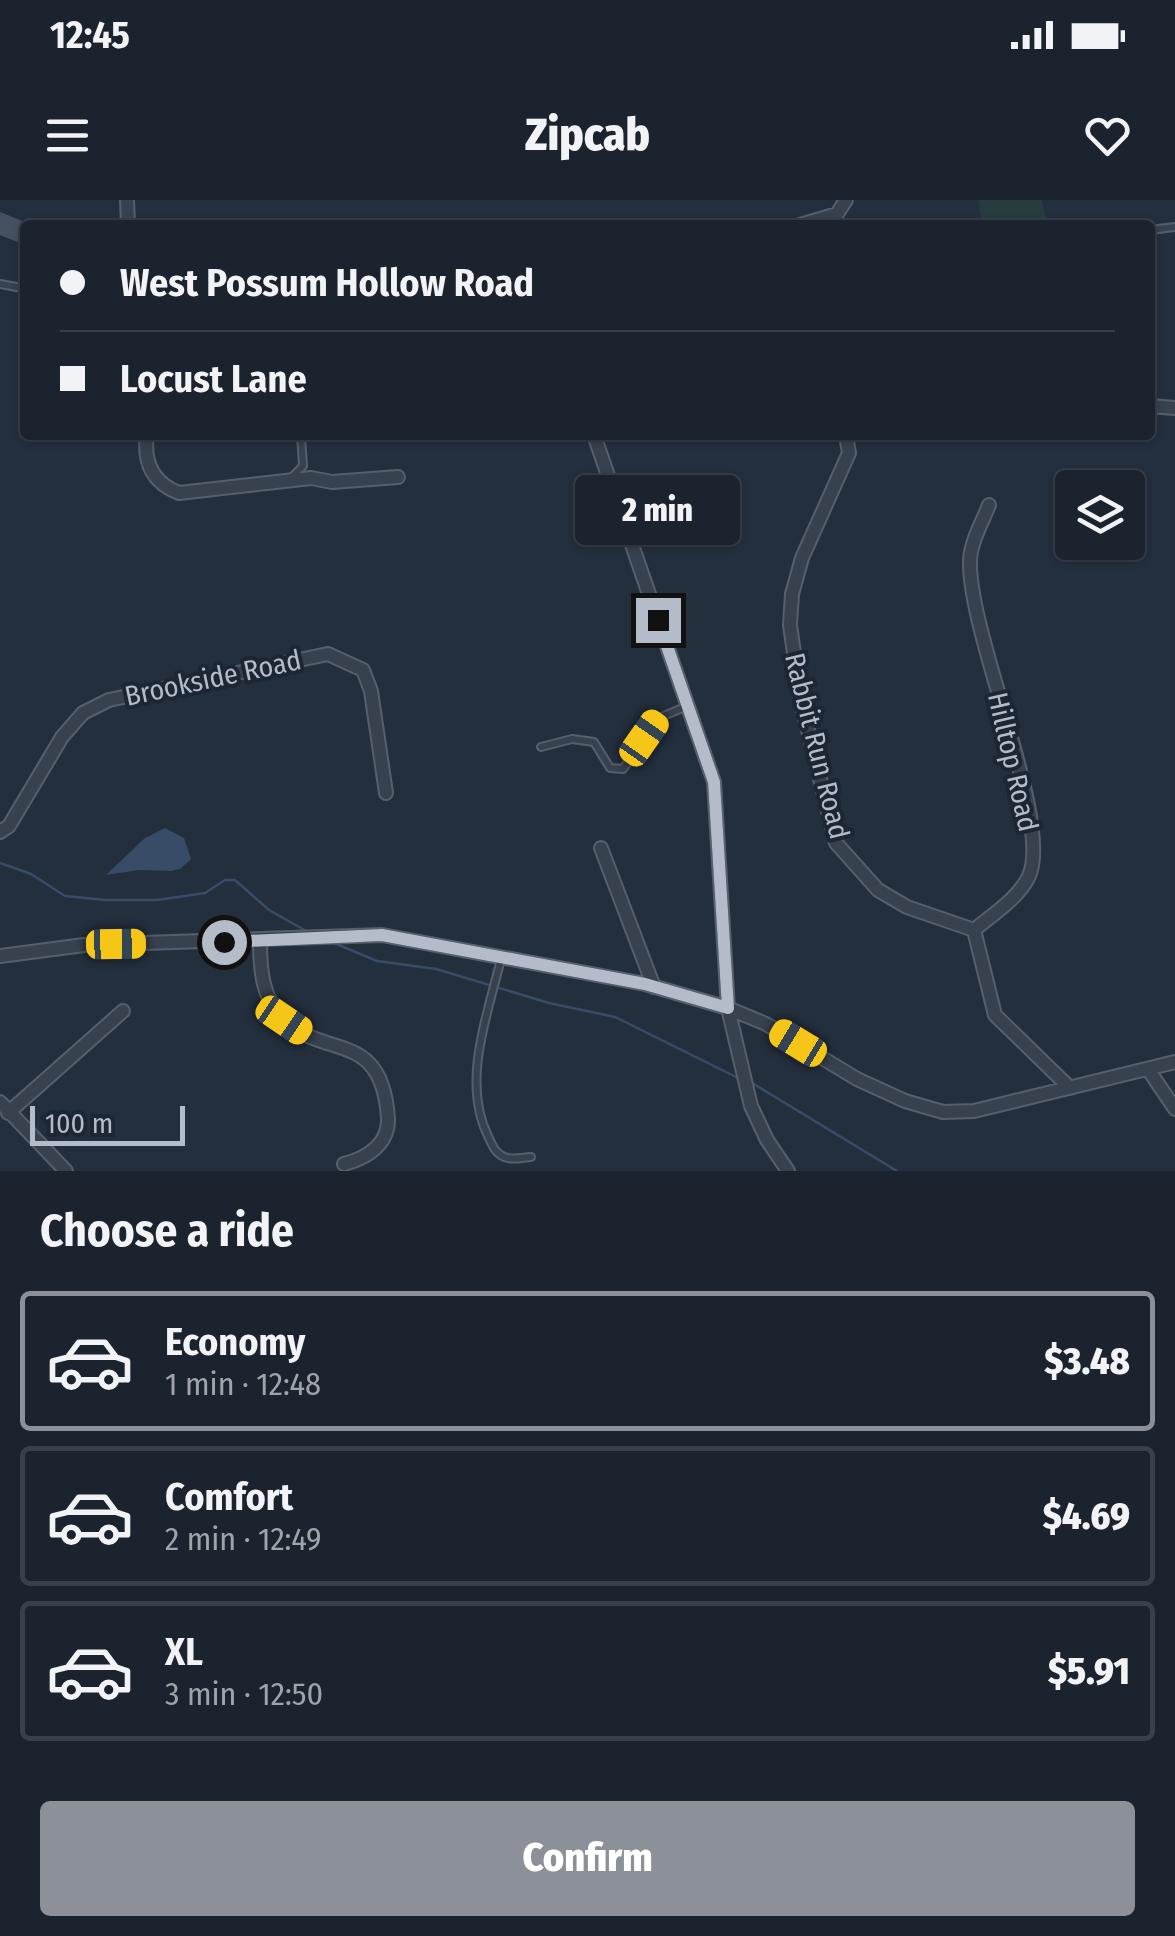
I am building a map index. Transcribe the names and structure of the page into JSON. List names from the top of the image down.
{
  "streets": {
    "street": ["Brookside Road", "Rabbit Run Road", "Hilltop Road"]
  },
  "crossings": [
    ["Rabbit Run Road", "Hilltop Road"]
  ],
  "scale_bar": "100 m",
  "page": {
    "status": "12:45",
    "header": "Zipcab",
    "banner": ["West Possum Hollow Road", "Locust Lane"],
    "bubble": "2 min",
    "scale": "100 m",
    "heading": "Choose a ride",
    "list": [
      {
        "name": "Economy",
        "note": "1 min · 12:48",
        "value": "$3.48"
      },
      {
        "name": "Comfort",
        "note": "2 min · 12:49",
        "value": "$4.69"
      },
      {
        "name": "XL",
        "note": "3 min · 12:50",
        "value": "$5.91"
      }
    ],
    "buttons": "Confirm"
  }
}
